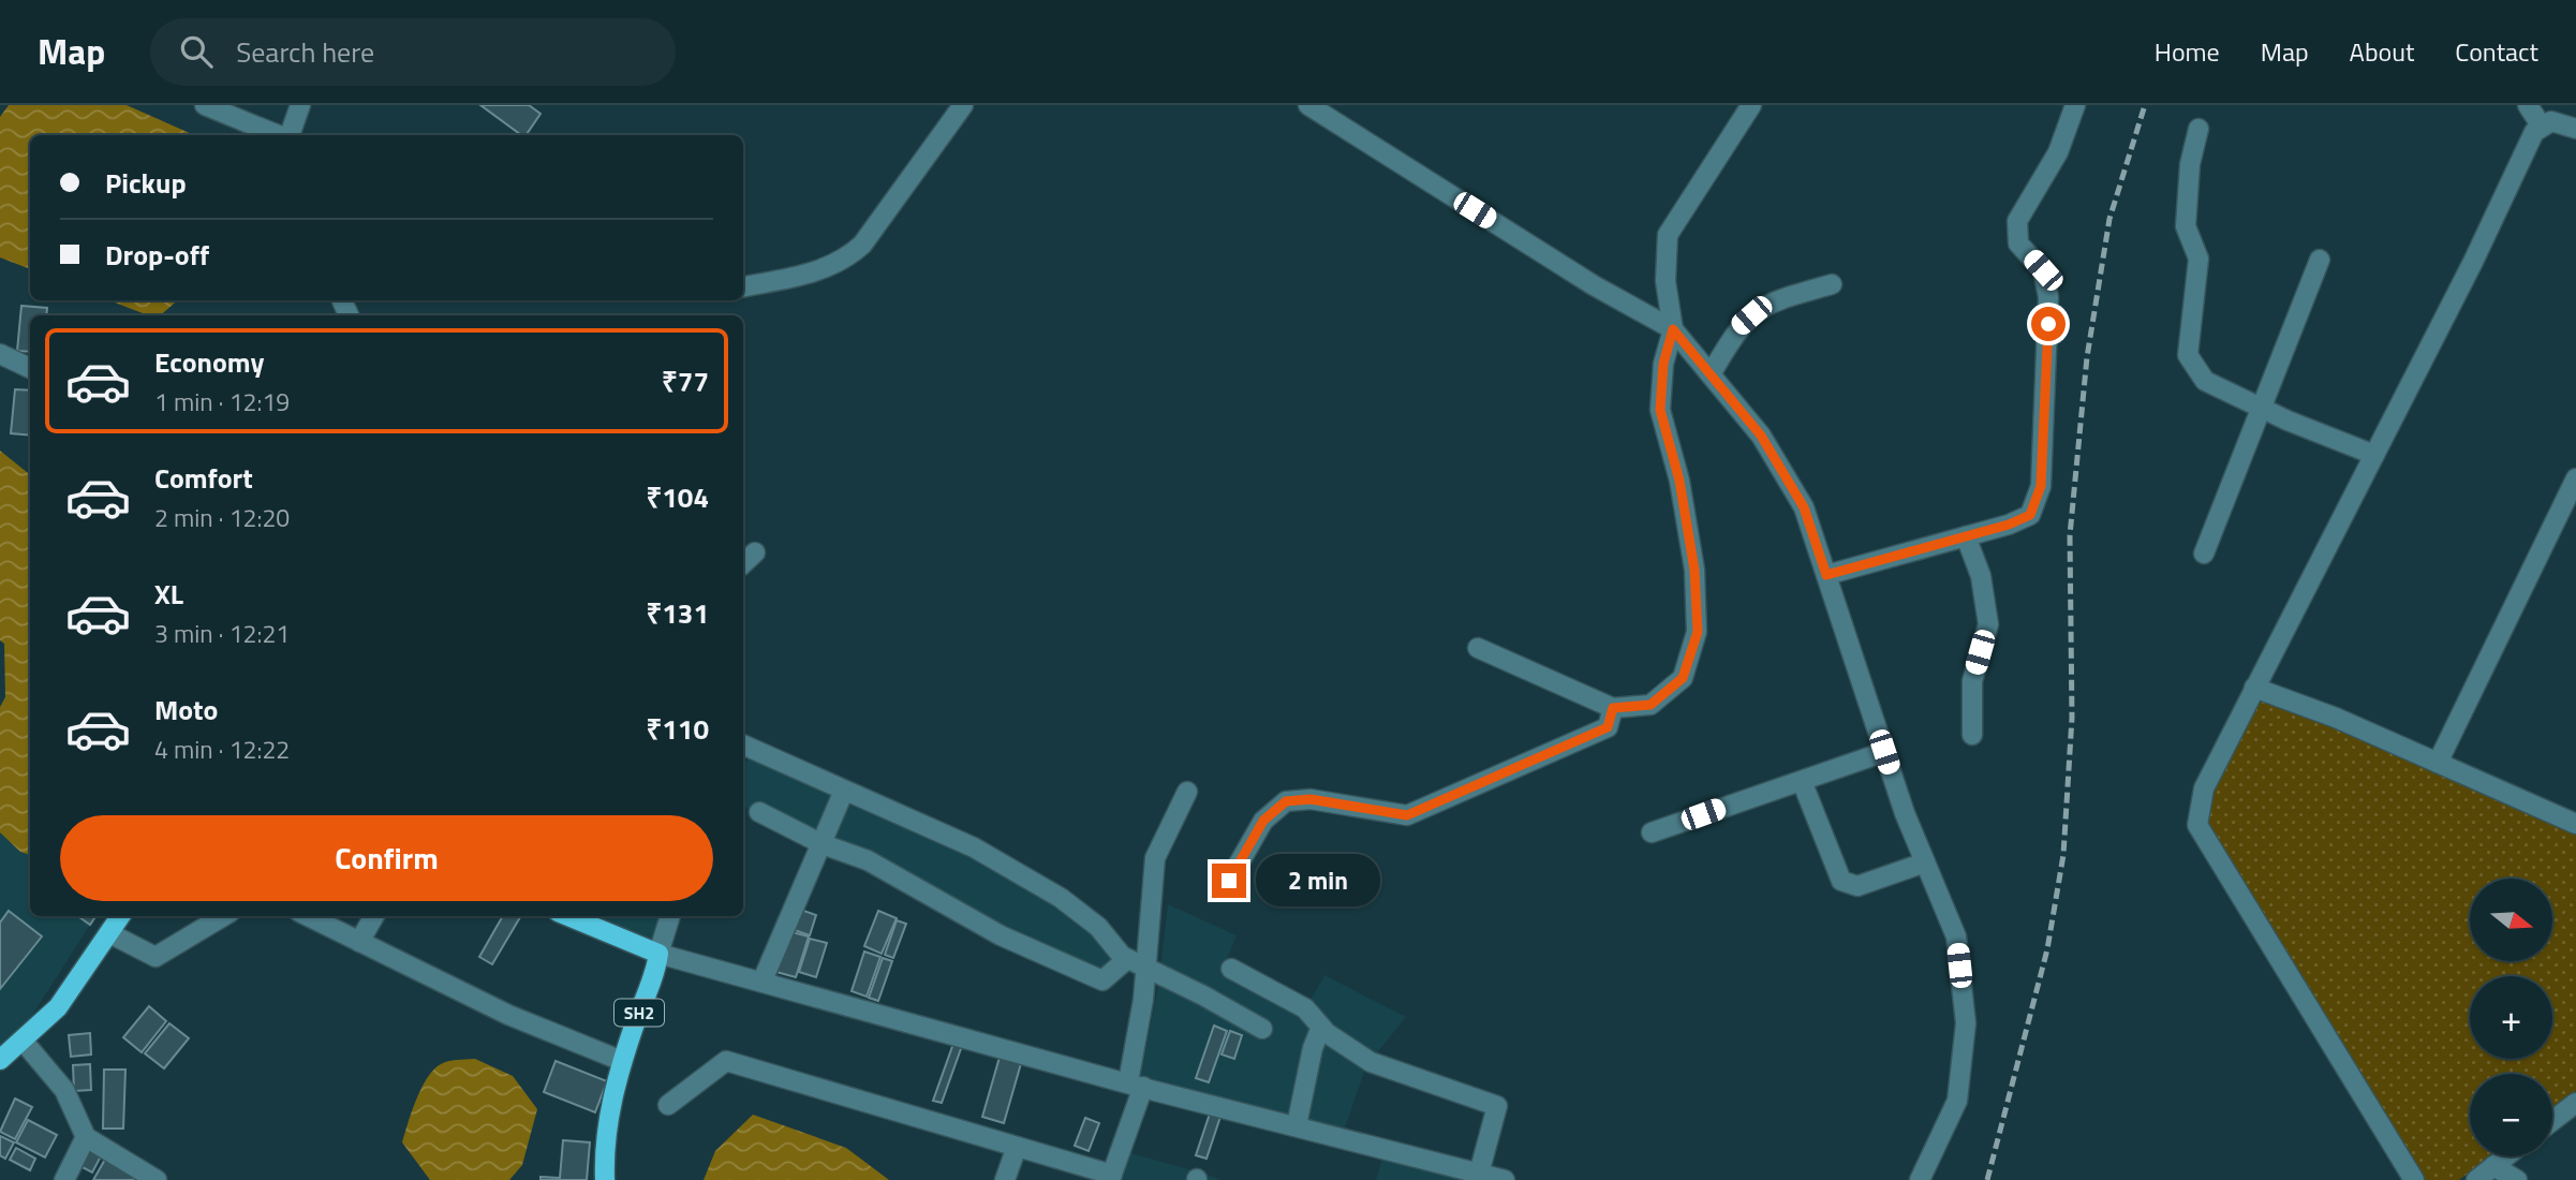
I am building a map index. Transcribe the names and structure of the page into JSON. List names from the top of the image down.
{
  "streets": {
    "main road": ["SH2"]
  },
  "north": "right",
  "page": {
    "header": "Map",
    "search": "Search here",
    "nav": [
      "Home",
      "Map",
      "About",
      "Contact"
    ],
    "banner": ["Pickup", "Drop-off"],
    "list": [
      {
        "name": "Economy",
        "note": "1 min · 12:19",
        "value": "₹77"
      },
      {
        "name": "Comfort",
        "note": "2 min · 12:20",
        "value": "₹104"
      },
      {
        "name": "XL",
        "note": "3 min · 12:21",
        "value": "₹131"
      },
      {
        "name": "Moto",
        "note": "4 min · 12:22",
        "value": "₹110"
      }
    ],
    "buttons": "Confirm",
    "bubble": "2 min",
    "map_buttons": ["+", "−"]
  }
}
